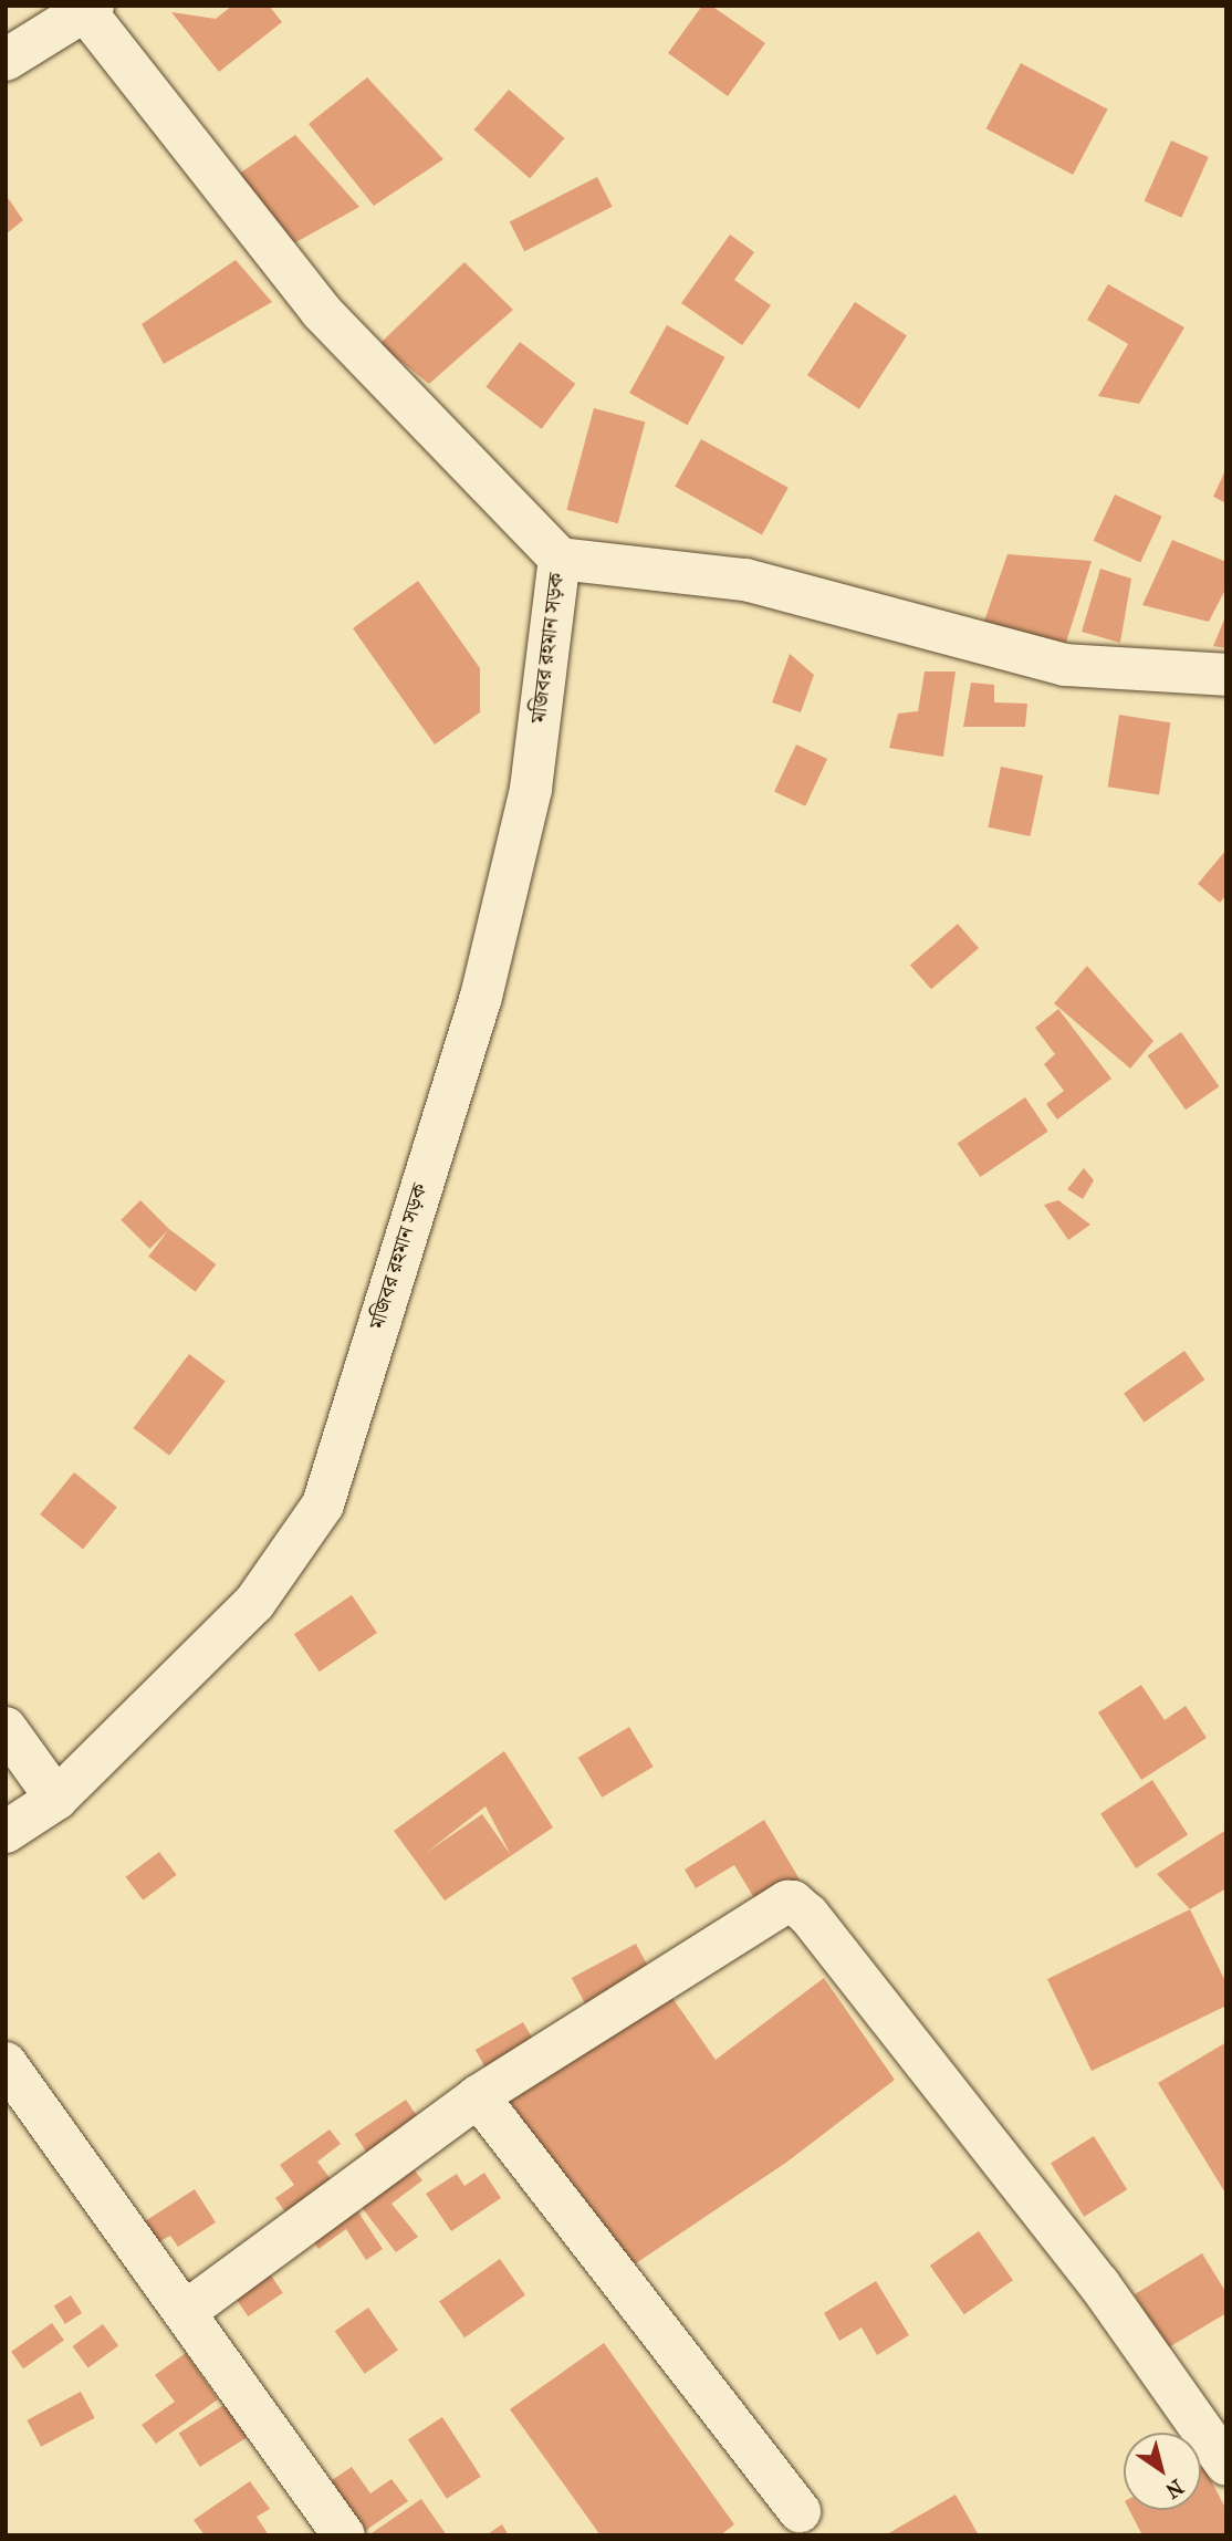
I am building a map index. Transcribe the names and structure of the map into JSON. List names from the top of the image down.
{
  "streets": {
    "street": ["মজিবর রহমান সড়ক"]
  },
  "north": "bottom right"
}
